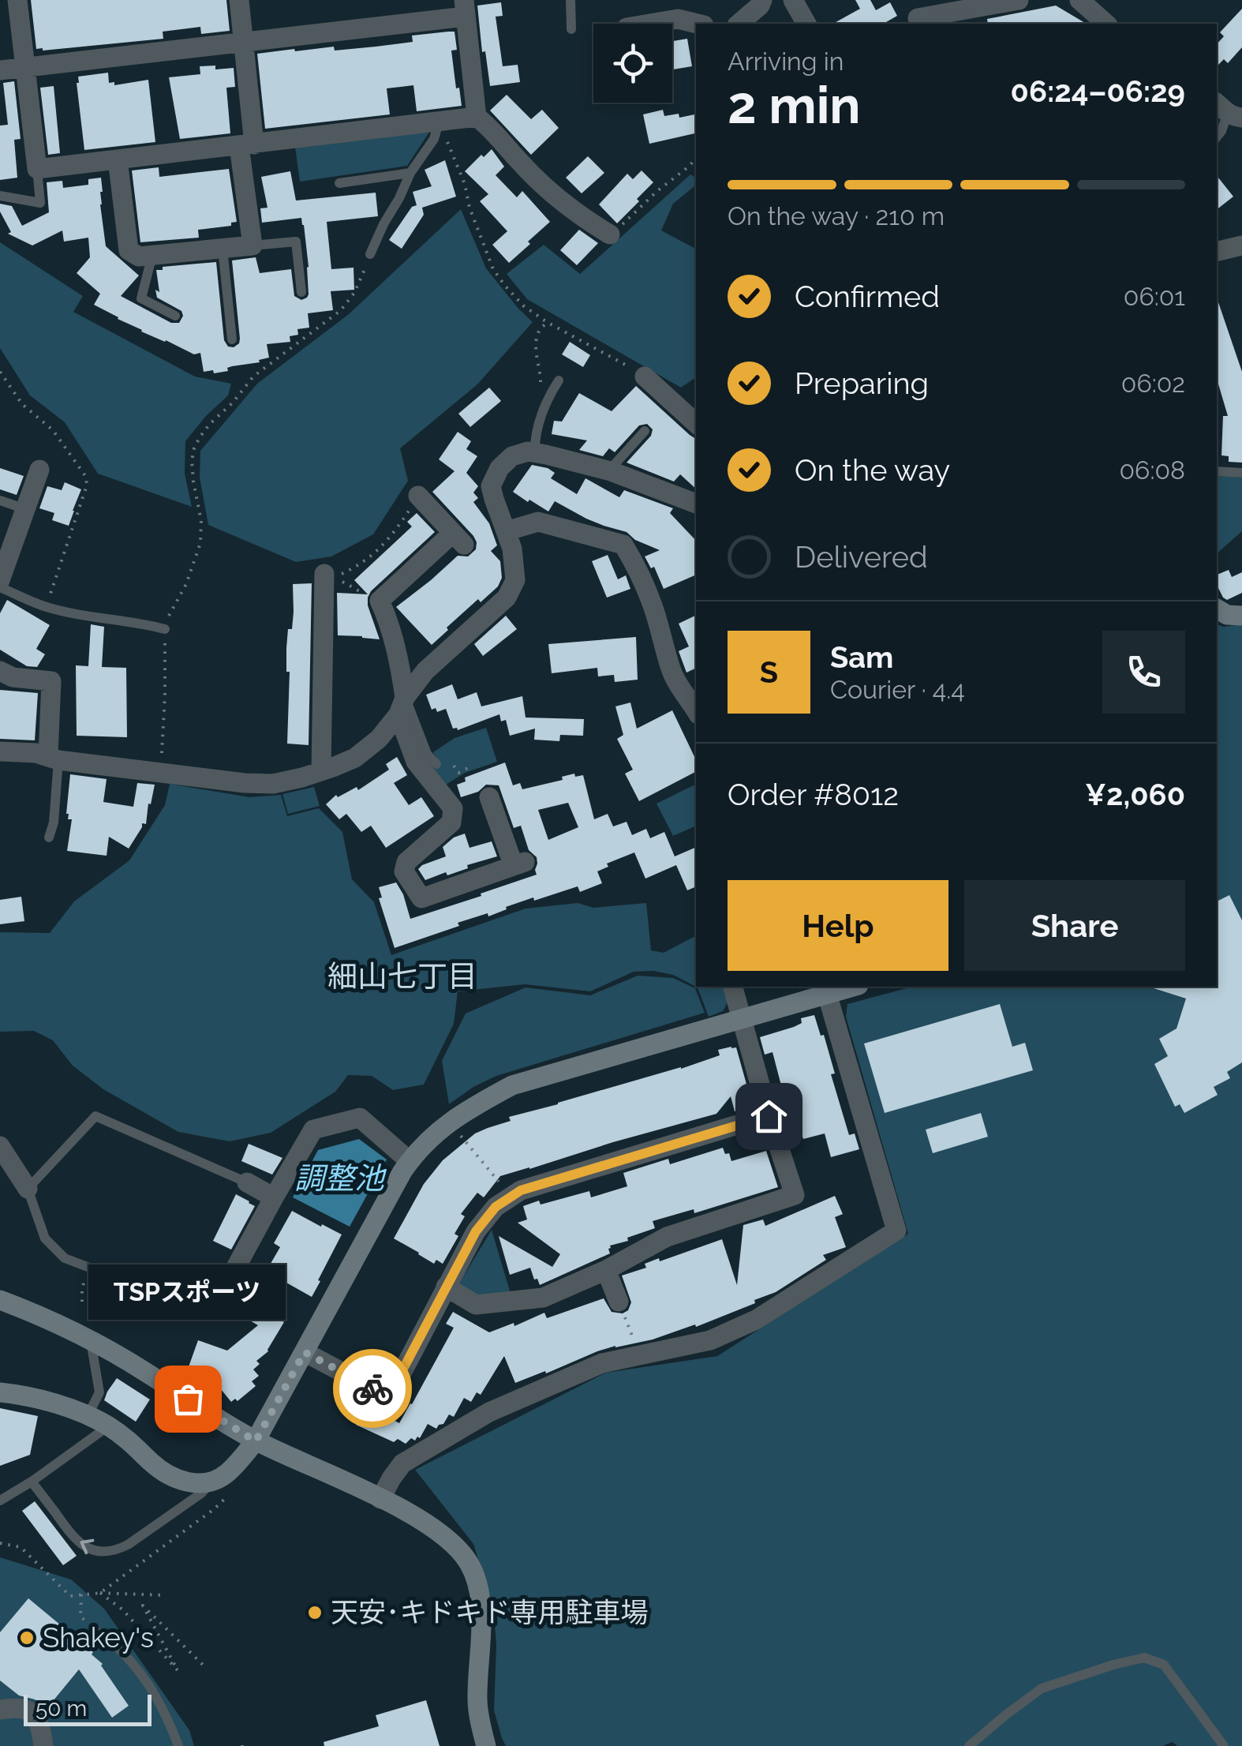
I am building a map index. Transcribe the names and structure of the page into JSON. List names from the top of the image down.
{
  "districts": ["細山七丁目"],
  "water": ["調整池"],
  "places": ["TSPスポーツ", "天安･キドキド専用駐車場", "Shakey's"],
  "scale_bar": "50 m",
  "page": {
    "heading": ["2 min", "Arriving in", "06:24–06:29"],
    "panel": [
      "Sam",
      "Courier · 4.4",
      "Order #8012",
      "¥2,060"
    ],
    "bar": "On the way · 210 m",
    "list": [
      ["Confirmed", "06:01"],
      ["Preparing", "06:02"],
      ["On the way", "06:08"],
      "Delivered"
    ],
    "round": "S",
    "buttons": ["Help", "Share"],
    "bubble": "TSPスポーツ",
    "scale": "50 m"
  }
}
